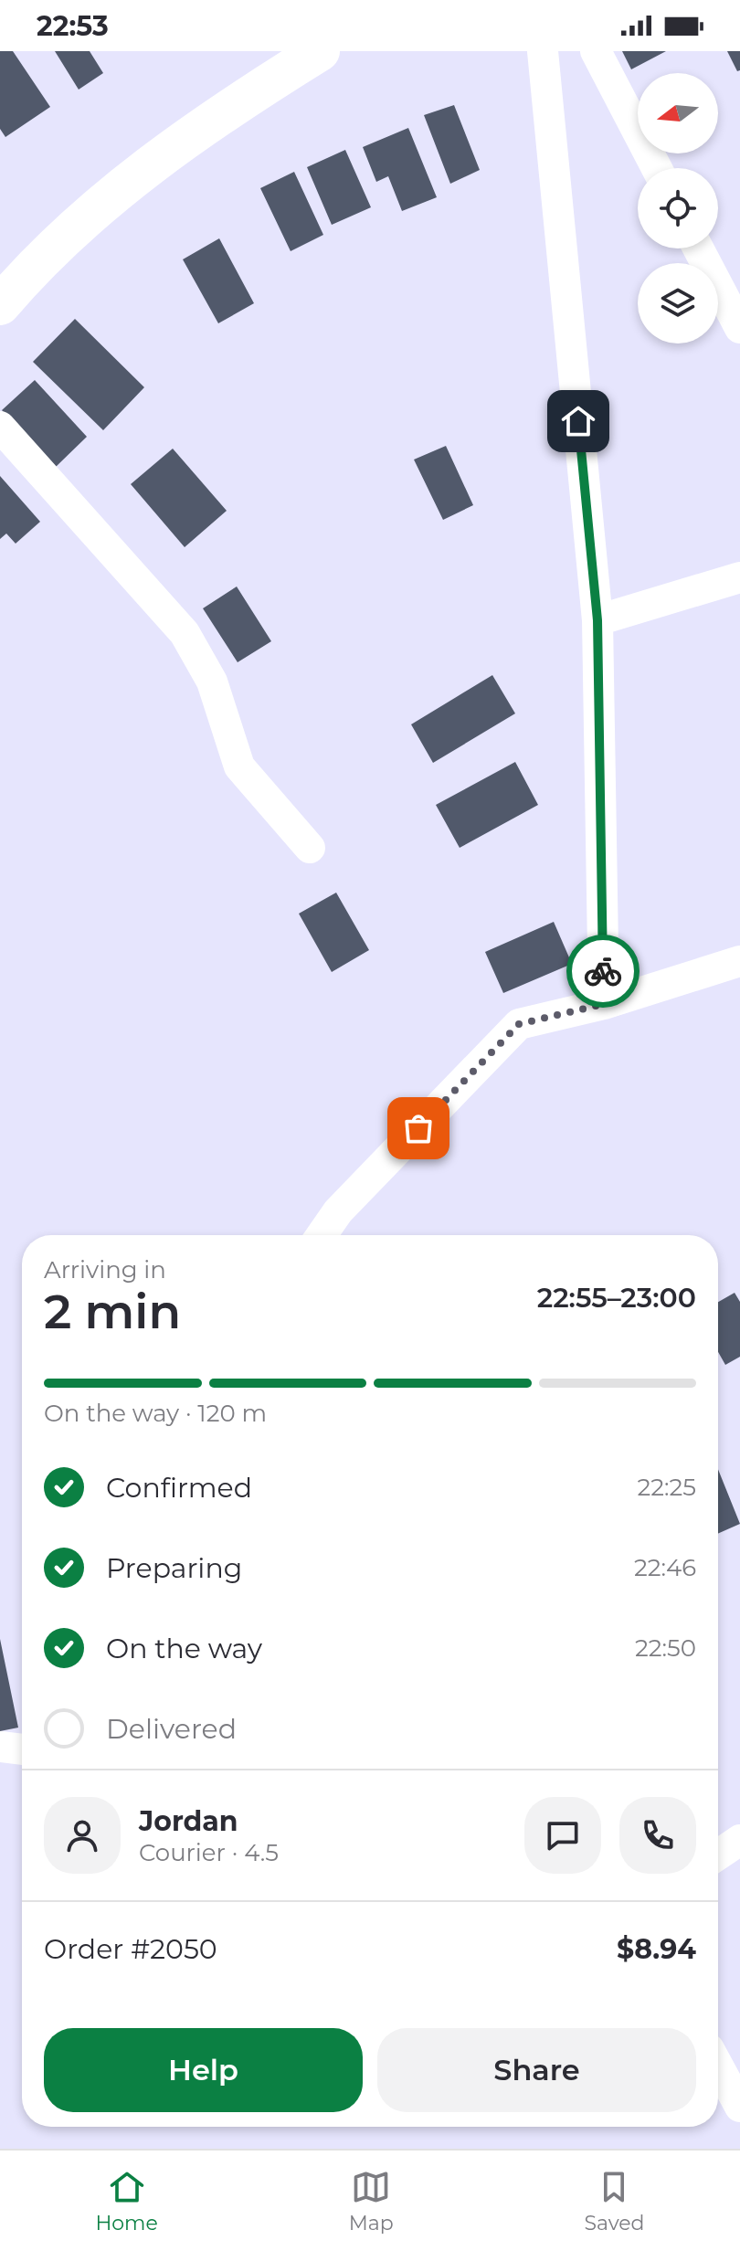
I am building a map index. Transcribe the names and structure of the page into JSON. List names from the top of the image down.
{
  "north": "left",
  "page": {
    "status": "22:53",
    "heading": ["2 min", "Arriving in", "22:55–23:00"],
    "panel": [
      "Jordan",
      "Courier · 4.5",
      "Order #2050",
      "$8.94"
    ],
    "bar": "On the way · 120 m",
    "list": [
      ["Confirmed", "22:25"],
      ["Preparing", "22:46"],
      ["On the way", "22:50"],
      "Delivered"
    ],
    "buttons": ["Help", "Share"],
    "tabs": ["Home", "Map", "Saved"]
  }
}
